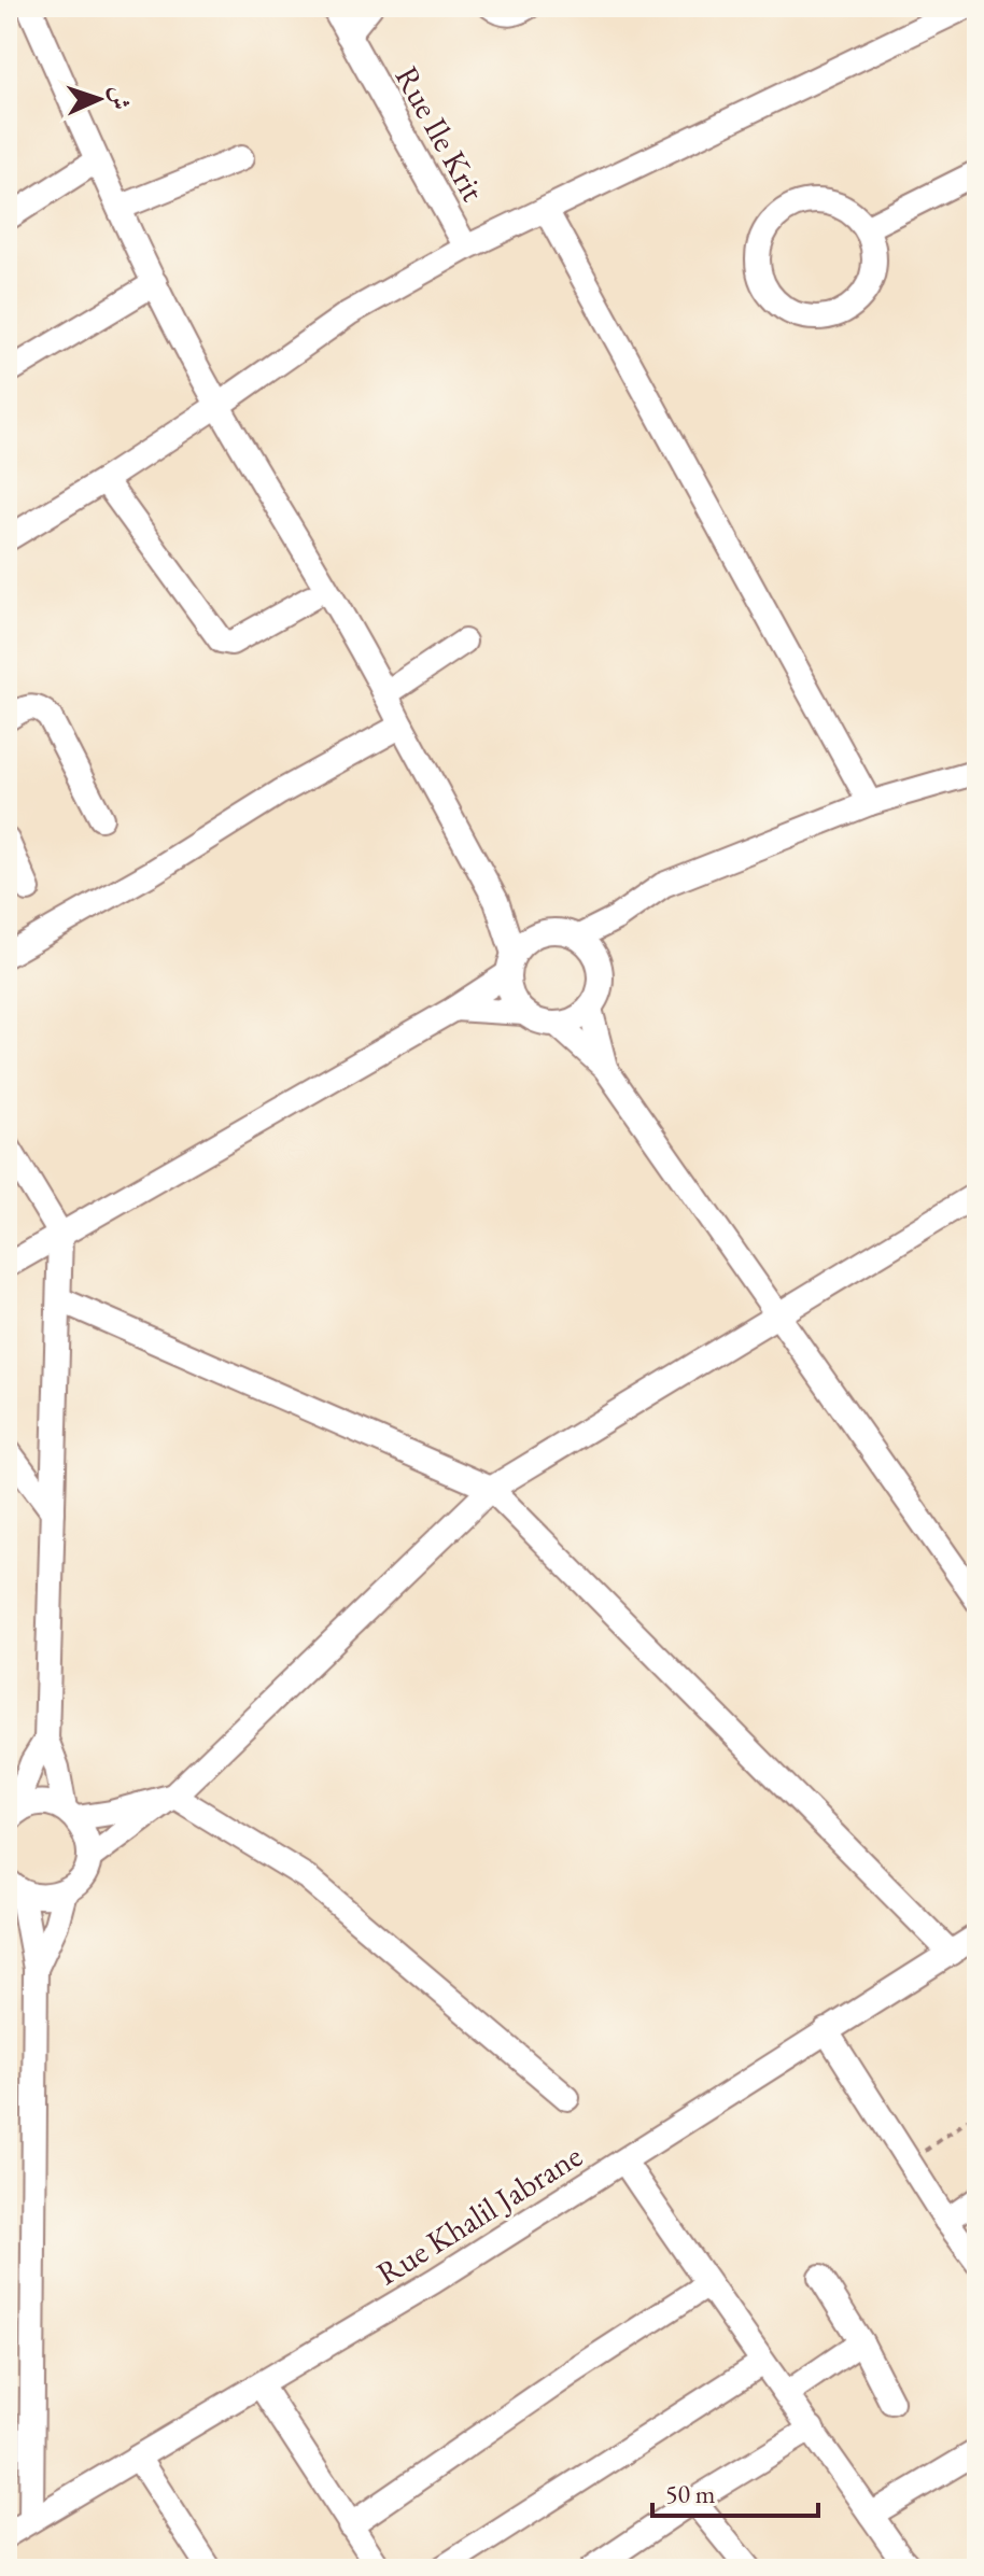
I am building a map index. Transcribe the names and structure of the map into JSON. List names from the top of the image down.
{
  "streets": {
    "street": ["Rue Ile Krit", "Rue Khalil Jabrane"]
  },
  "scale_bar": "50 m",
  "north": "right"
}
